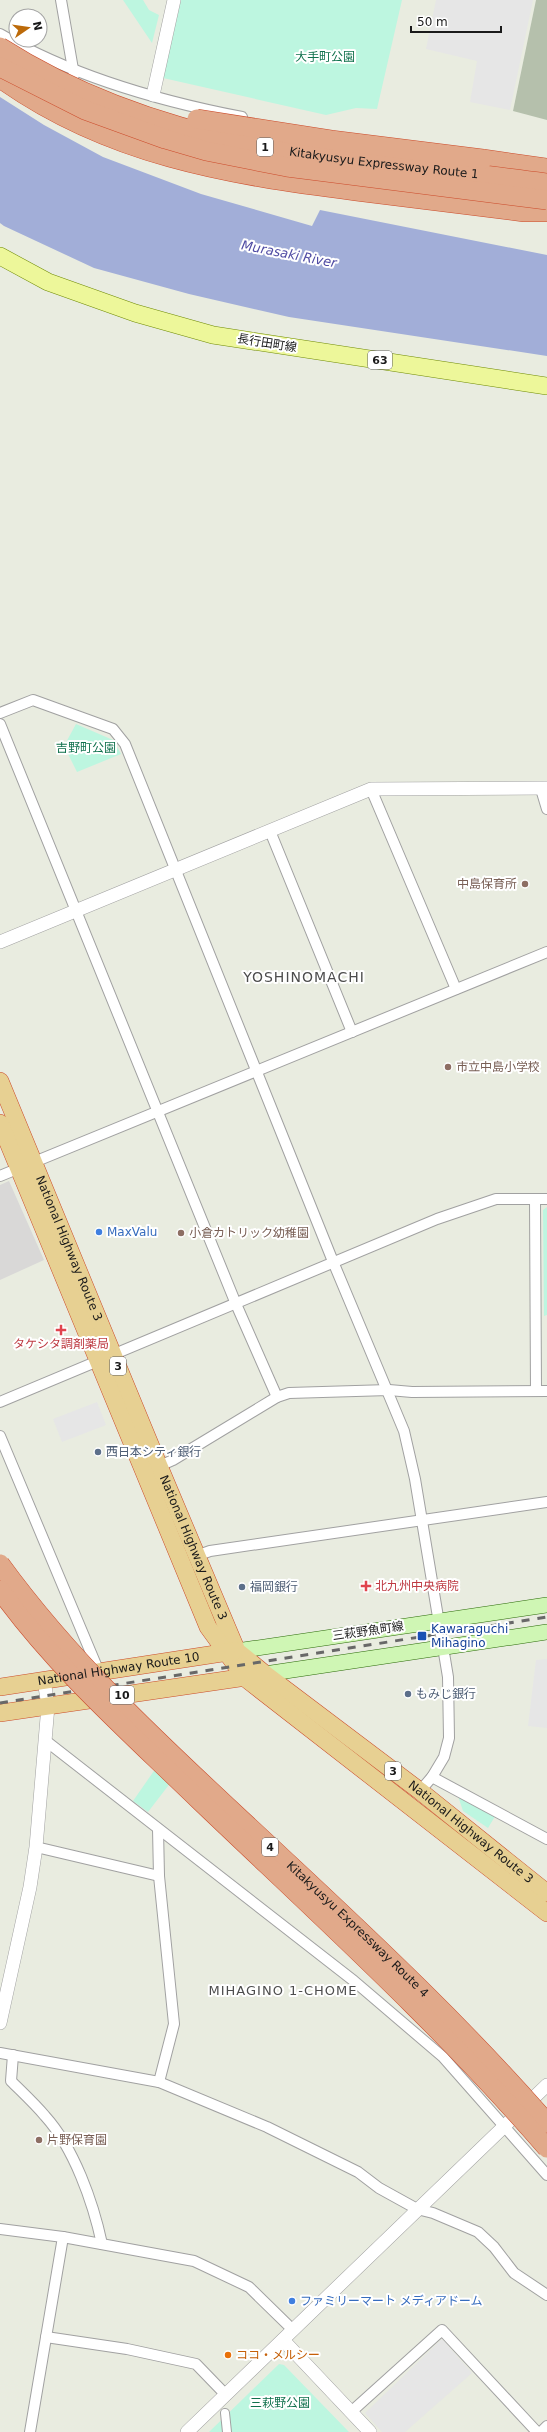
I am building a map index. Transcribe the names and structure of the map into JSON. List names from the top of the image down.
{
  "streets": {
    "highway": [
      "1",
      "Kitakyusyu Expressway Route 1",
      "National Highway Route 3",
      "3",
      "National Highway Route 10",
      "10",
      "4",
      "Kitakyusyu Expressway Route 4"
    ],
    "main road": ["長行田町線", "63", "三萩野魚町線"]
  },
  "crossings": [
    ["National Highway Route 3", "三萩野魚町線"],
    ["National Highway Route 3", "National Highway Route 10"],
    ["National Highway Route 3", "10"],
    ["三萩野魚町線", "National Highway Route 10"]
  ],
  "districts": ["YOSHINOMACHI", "MIHAGINO 1-CHOME"],
  "water": ["Murasaki River"],
  "parks": ["大手町公園", "吉野町公園", "三萩野公園"],
  "places": {
    "other": [
      "中島保育所",
      "市立中島小学校",
      "MaxValu",
      "小倉カトリック幼稚園",
      "西日本シティ銀行",
      "福岡銀行",
      "もみじ銀行",
      "片野保育園",
      "ファミリーマート メディアドーム",
      "ココ・メルシー"
    ],
    "health": ["タケシタ調剤薬局", "北九州中央病院"],
    "transit": ["Kawaraguchi Mihagino"]
  },
  "scale_bar": "50 m",
  "north": "right"
}
